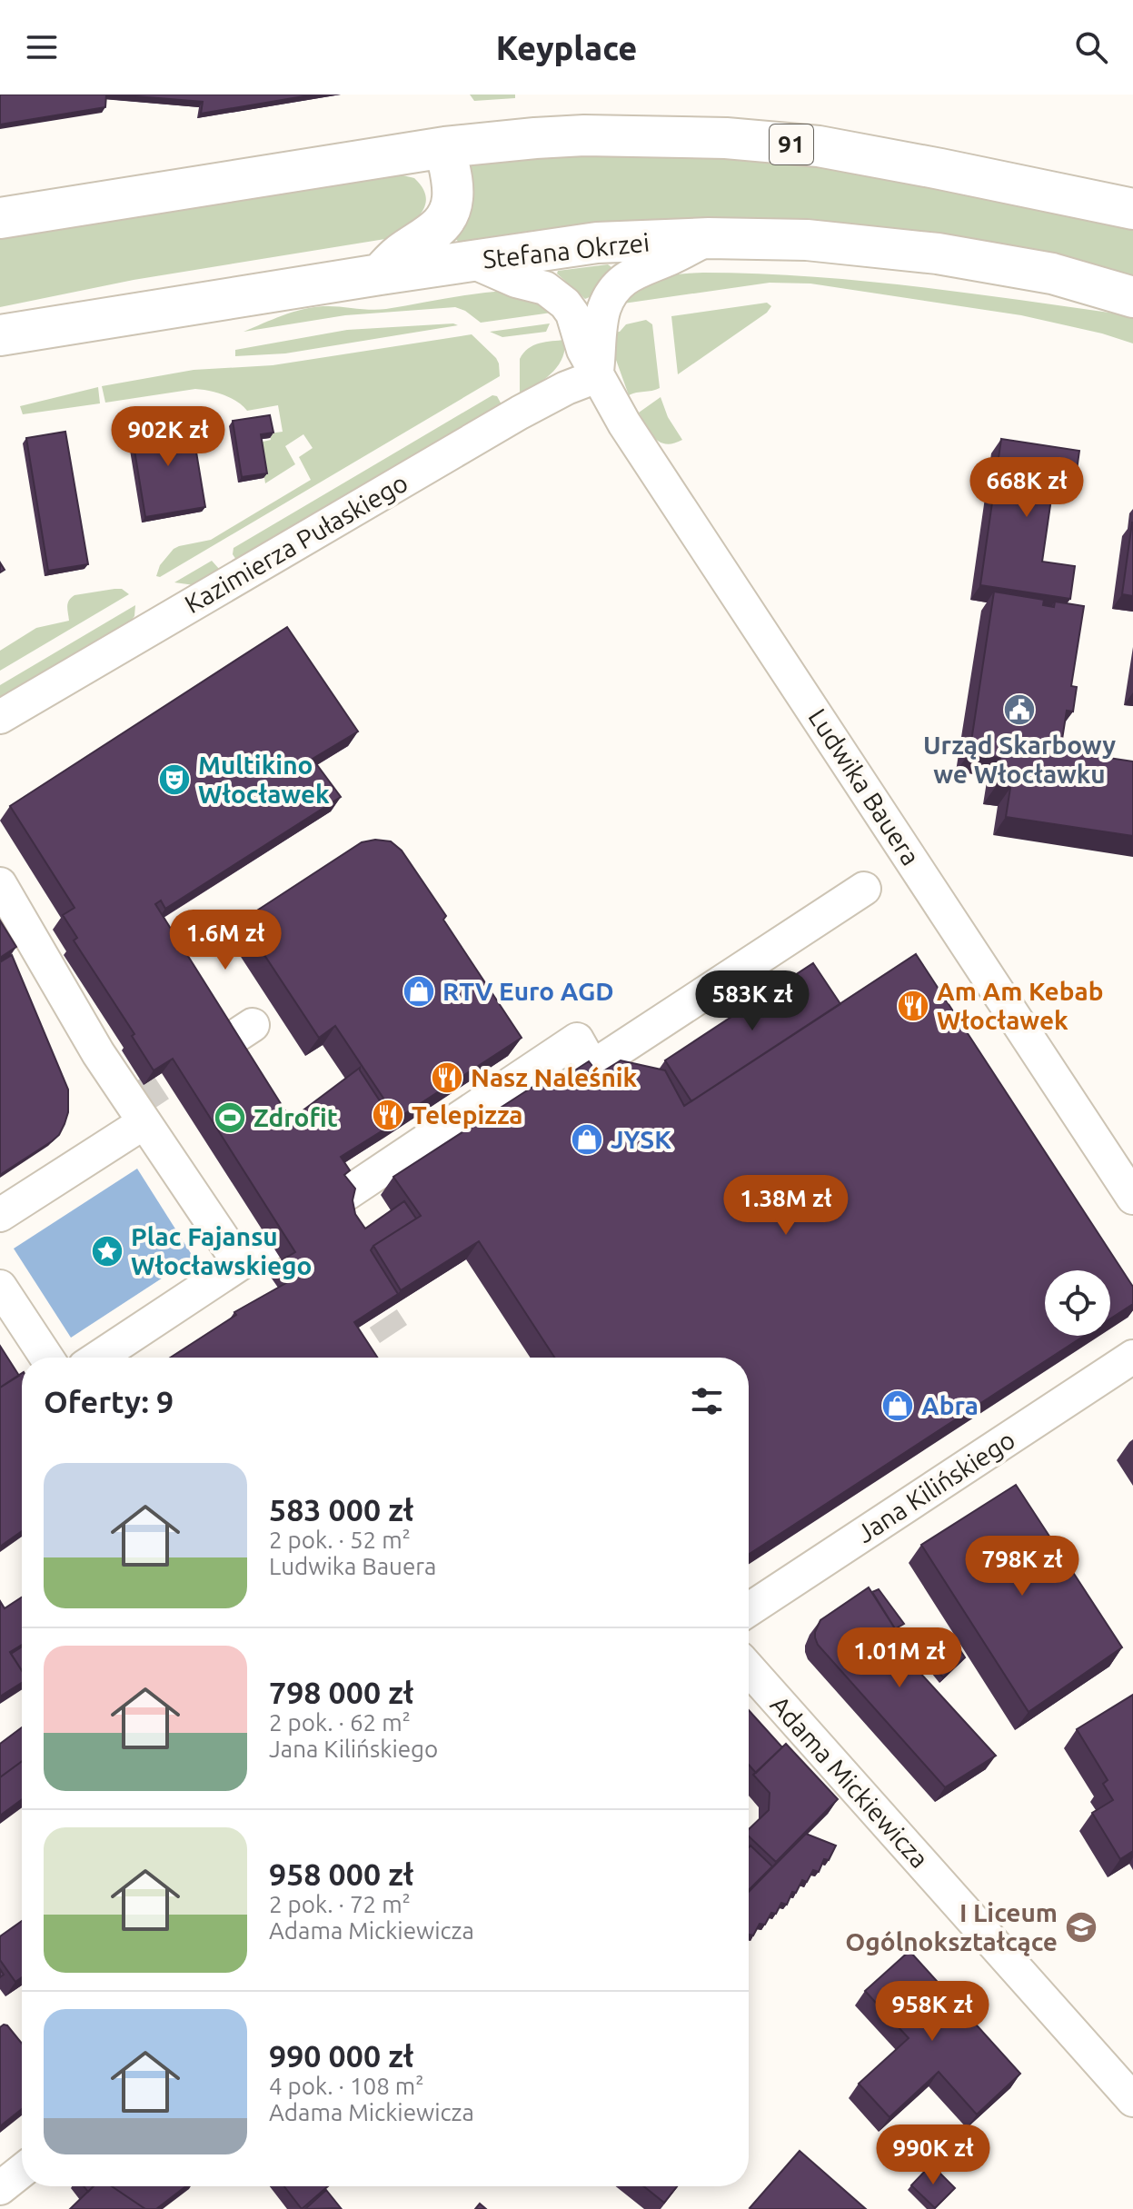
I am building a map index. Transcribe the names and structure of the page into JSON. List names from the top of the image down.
{
  "streets": {
    "main road": ["91", "Stefana Okrzei"],
    "street": [
      "Kazimierza Pułaskiego",
      "Ludwika Bauera",
      "Jana Kilińskiego",
      "Adama Mickiewicza"
    ]
  },
  "crossings": [
    ["Stefana Okrzei", "Ludwika Bauera"],
    ["Kazimierza Pułaskiego", "Ludwika Bauera"]
  ],
  "places": {
    "public building": ["Urząd Skarbowy we Włocławku"],
    "theatre": ["Multikino Włocławek"],
    "shop": ["RTV Euro AGD", "JYSK", "Abra"],
    "restaurant": ["Am Am Kebab Włocławek", "Nasz Naleśnik", "Telepizza"],
    "sports": ["Zdrofit"],
    "place": ["Plac Fajansu Włocławskiego"],
    "school or university": ["I Liceum Ogólnokształcące"]
  },
  "page": {
    "header": "Keyplace",
    "price": [
      "902K zł",
      "668K zł",
      "1.6M zł",
      "583K zł",
      "1.38M zł",
      "798K zł",
      "1.01M zł",
      "958K zł",
      "990K zł"
    ],
    "heading": "Oferty: 9",
    "list": [
      {
        "name": "583 000 zł",
        "note": "2 pok. · 52 m² · Ludwika Bauera"
      },
      {
        "name": "798 000 zł",
        "note": "2 pok. · 62 m² · Jana Kilińskiego"
      },
      {
        "name": "958 000 zł",
        "note": "2 pok. · 72 m² · Adama Mickiewicza"
      },
      {
        "name": "990 000 zł",
        "note": "4 pok. · 108 m² · Adama Mickiewicza"
      }
    ]
  }
}
